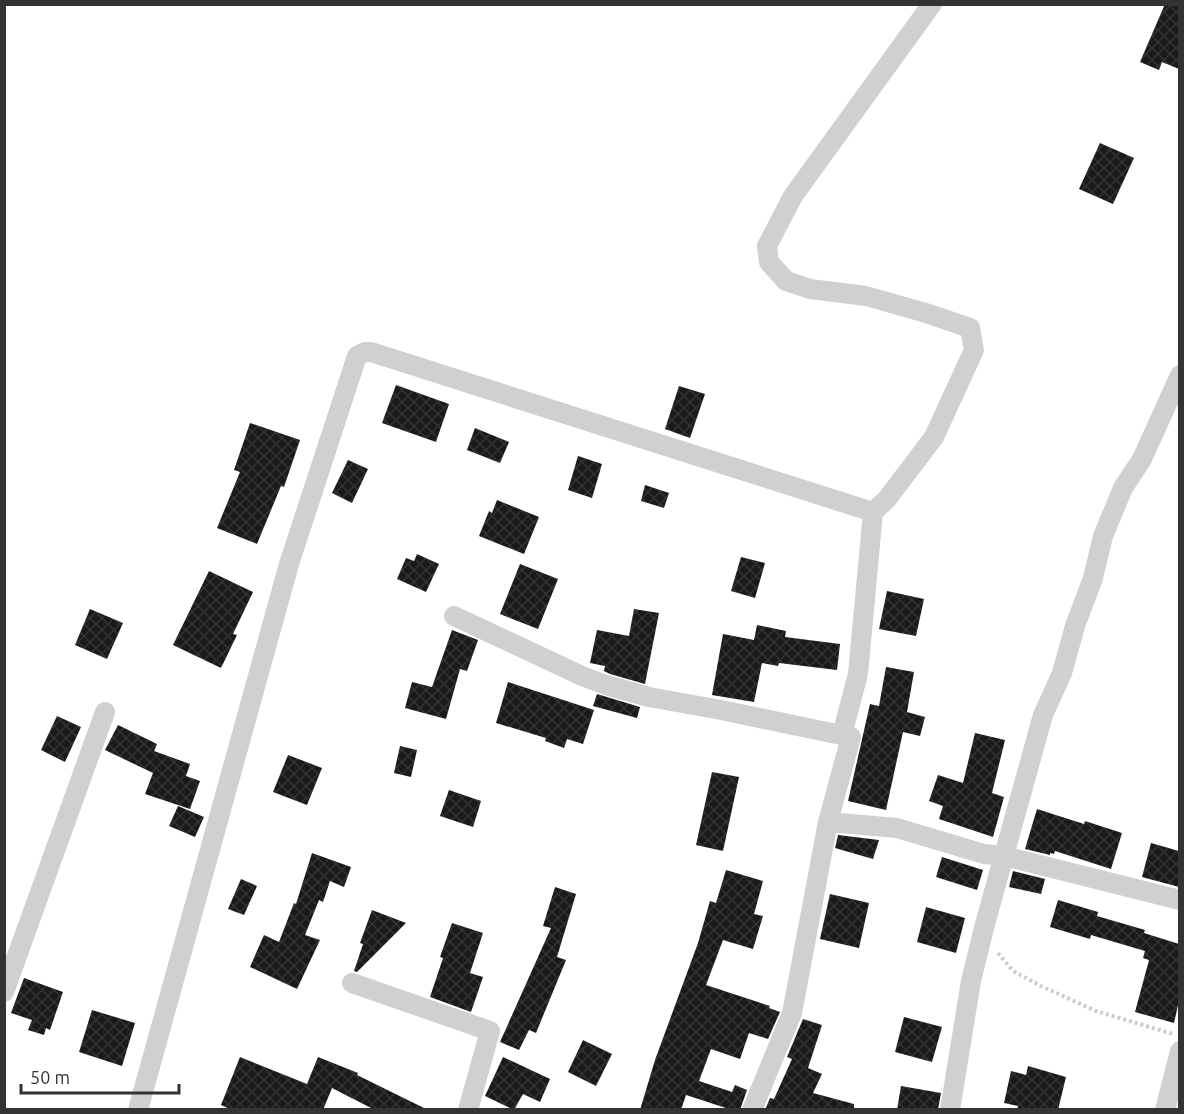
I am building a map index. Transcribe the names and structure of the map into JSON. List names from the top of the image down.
{
  "scale_bar": "50 m"
}
